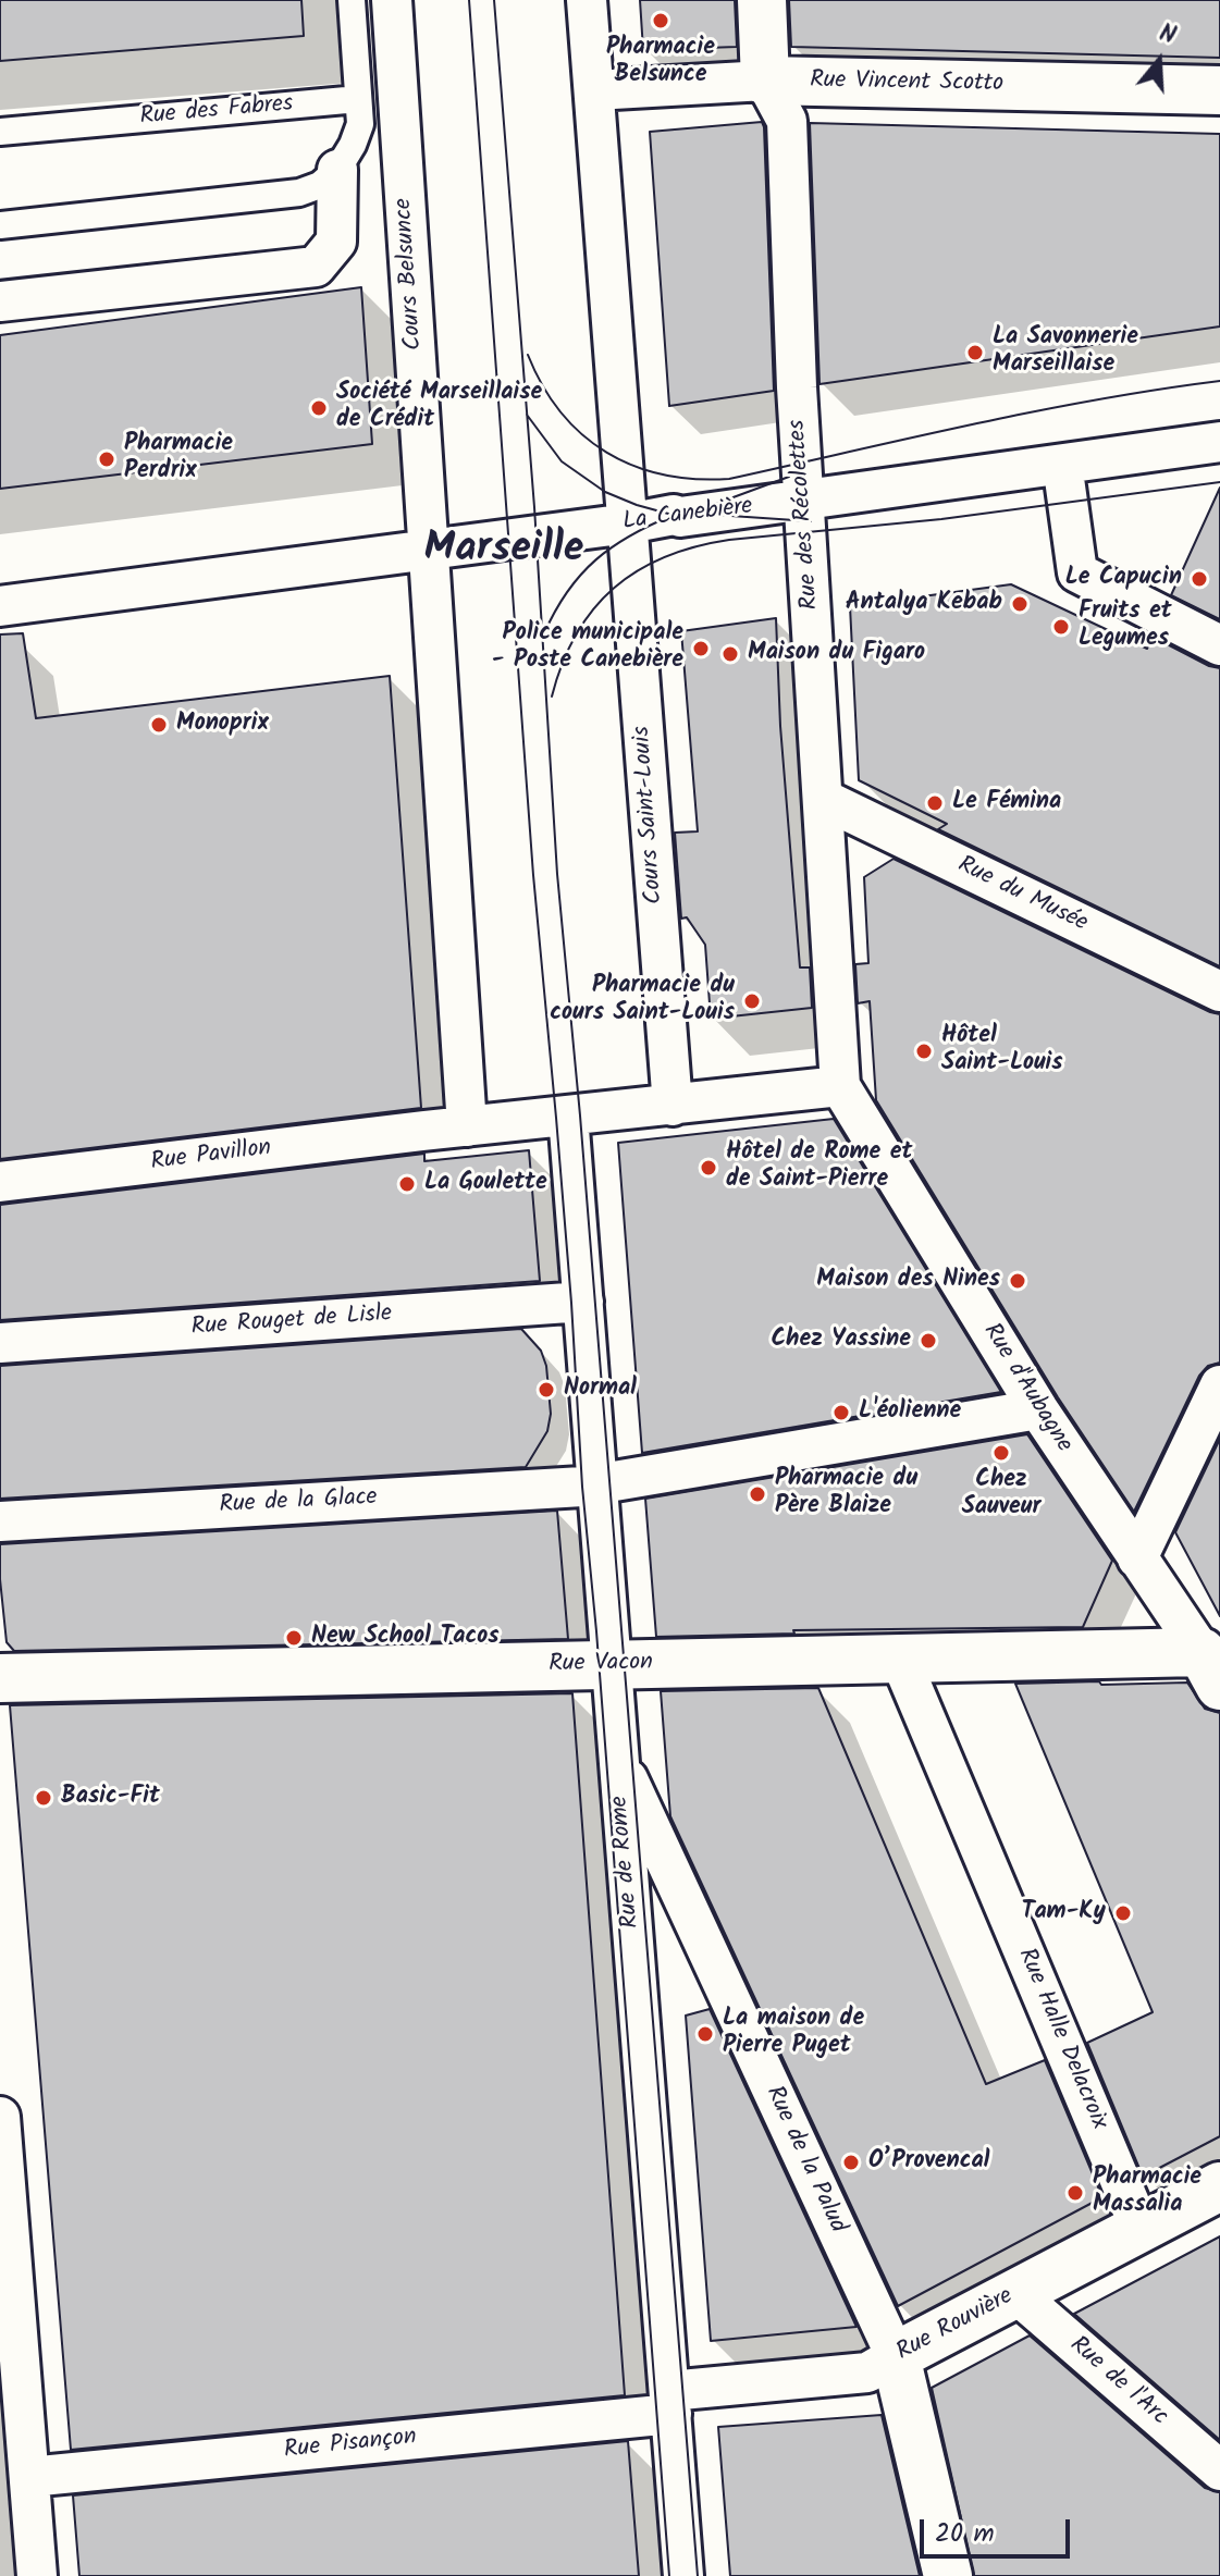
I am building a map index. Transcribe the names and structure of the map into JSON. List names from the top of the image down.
{
  "streets": {
    "street": [
      "Rue Vincent Scotto",
      "Cours Belsunce",
      "Rue des Récolettes",
      "La Canebière",
      "Cours Saint-Louis",
      "Rue du Musée",
      "Rue Pavillon",
      "Rue Rouget de Lisle",
      "Rue d'Aubagne",
      "Rue de la Glace",
      "Rue Vacon",
      "Rue de Rome",
      "Rue Halle Delacroix",
      "Rue de la Palud",
      "Rue Rouvière",
      "Rue de l'Arc",
      "Rue Pisançon"
    ],
    "lane": ["Rue des Fabres"]
  },
  "crossings": [
    ["Rue Vincent Scotto", "Rue des Récolettes"],
    ["Cours Belsunce", "La Canebière"],
    ["Rue des Récolettes", "La Canebière"],
    ["Rue des Récolettes", "Rue du Musée"],
    ["Rue des Récolettes", "Rue d'Aubagne"],
    ["La Canebière", "Cours Saint-Louis"],
    ["Rue Rouget de Lisle", "Rue de Rome"],
    ["Rue d'Aubagne", "Rue de la Glace"],
    ["Rue d'Aubagne", "Rue Vacon"],
    ["Rue de la Glace", "Rue de Rome"],
    ["Rue Vacon", "Rue de Rome"],
    ["Rue Vacon", "Rue Halle Delacroix"],
    ["Rue de Rome", "Rue de la Palud"],
    ["Rue de Rome", "Rue Rouvière"],
    ["Rue de Rome", "Rue Pisançon"],
    ["Rue Halle Delacroix", "Rue Rouvière"],
    ["Rue de la Palud", "Rue Rouvière"],
    ["Rue Rouvière", "Rue de l'Arc"],
    ["Rue Rouvière", "Rue Pisançon"]
  ],
  "districts": ["Marseille"],
  "places": [
    "Pharmacie Belsunce",
    "La Savonnerie Marseillaise",
    "Société Marseillaise de Crédit",
    "Pharmacie Perdrix",
    "Le Capucin",
    "Antalya Kebab",
    "Fruits et Legumes",
    "Police municipale - Poste Canebière",
    "Maison du Figaro",
    "Monoprix",
    "Le Fémina",
    "Pharmacie du cours Saint-Louis",
    "Hôtel Saint-Louis",
    "Hôtel de Rome et de Saint-Pierre",
    "La Goulette",
    "Maison des Nines",
    "Chez Yassine",
    "Normal",
    "L'éolienne",
    "Chez Sauveur",
    "Pharmacie du Père Blaize",
    "New School Tacos",
    "Basic-Fit",
    "Tam-Ky",
    "La maison de Pierre Puget",
    "O’Provencal",
    "Pharmacie Massalia"
  ],
  "scale_bar": "20 m",
  "north": "top"
}
